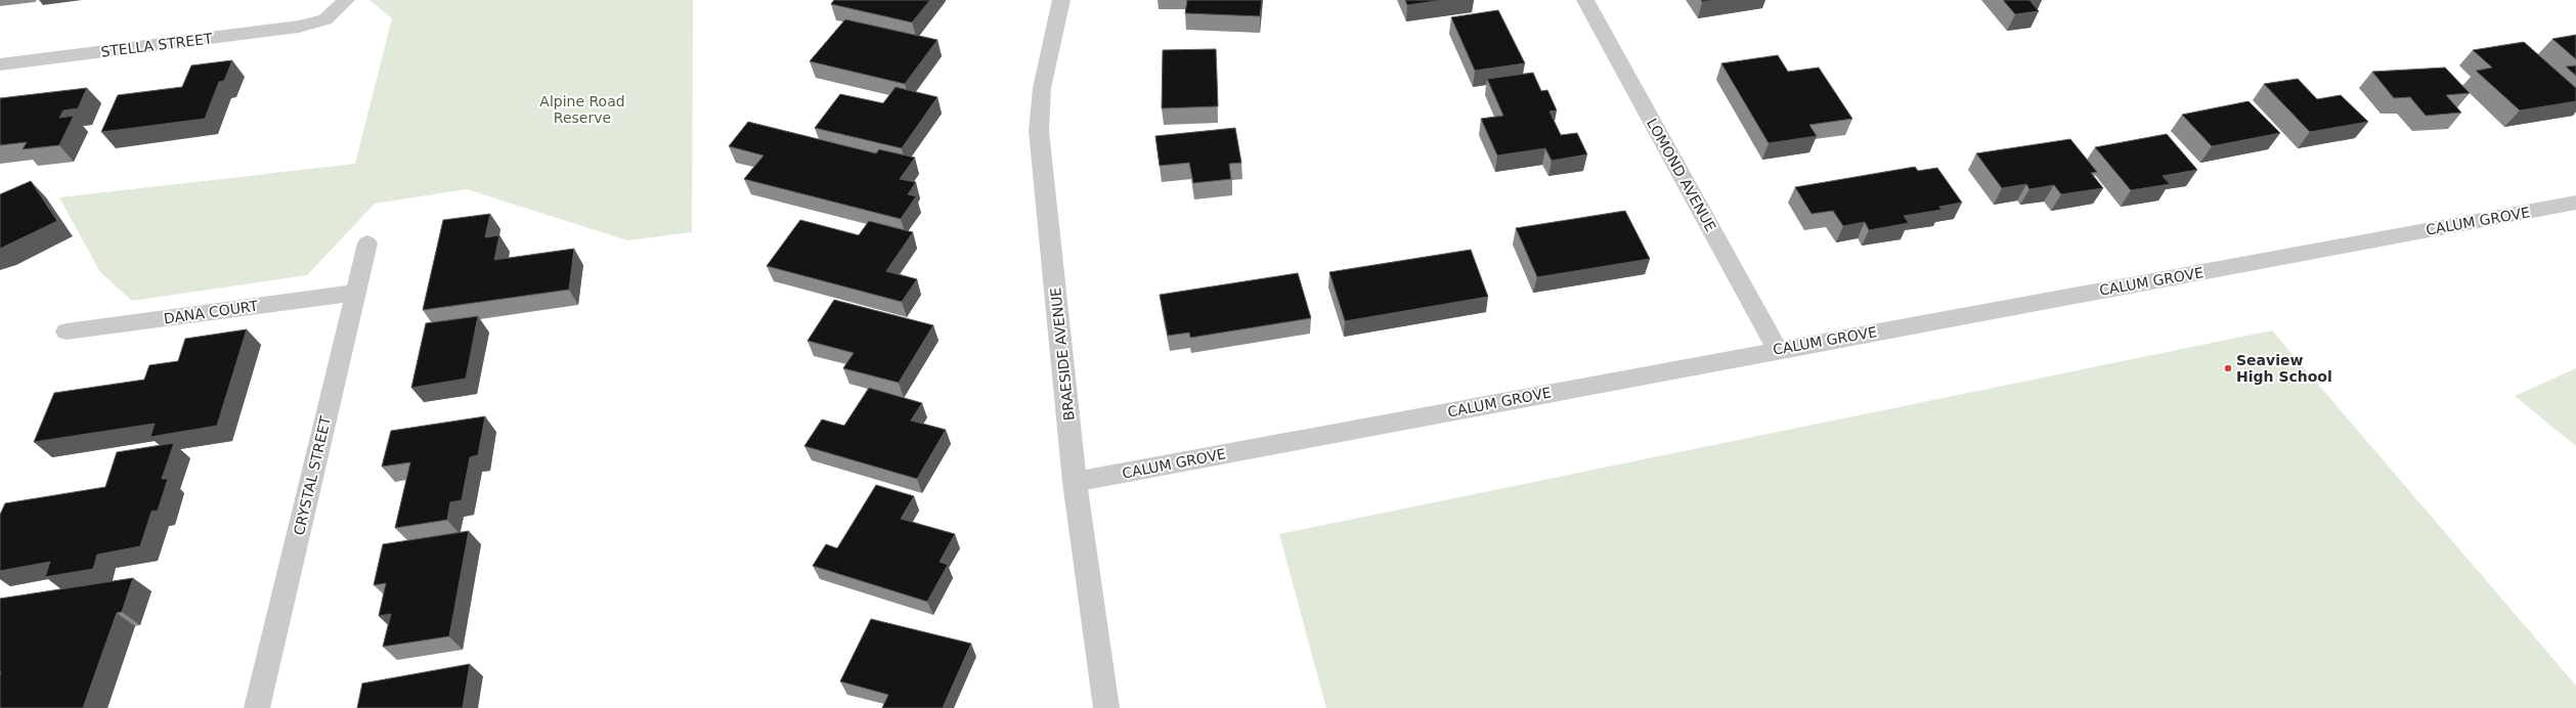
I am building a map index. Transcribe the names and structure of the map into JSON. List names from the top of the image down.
{
  "streets": {
    "street": [
      "STELLA STREET",
      "LOMOND AVENUE",
      "CALUM GROVE",
      "DANA COURT",
      "BRAESIDE AVENUE",
      "CRYSTAL STREET"
    ]
  },
  "crossings": [
    ["LOMOND AVENUE", "CALUM GROVE"],
    ["CALUM GROVE", "BRAESIDE AVENUE"],
    ["DANA COURT", "CRYSTAL STREET"]
  ],
  "parks": ["Alpine Road Reserve"],
  "places": ["Seaview High School"]
}
